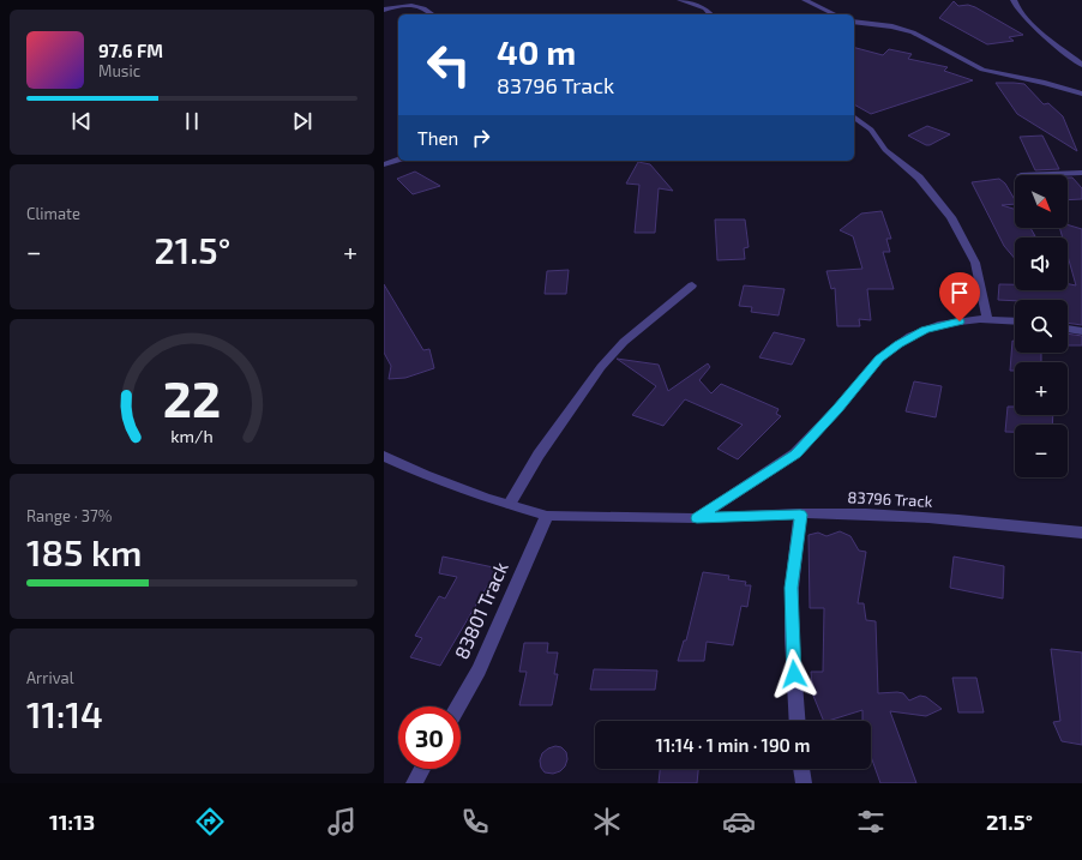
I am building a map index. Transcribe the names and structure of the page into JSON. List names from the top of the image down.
{
  "streets": {
    "street": ["83796 Track", "83801 Track"]
  },
  "crossings": [
    ["83796 Track", "83801 Track"]
  ],
  "north": "bottom right",
  "page": {
    "turn": ["40 m", "83796 Track"],
    "song": ["97.6 FM", "Music"],
    "then": "Then",
    "tile": [
      "Climate",
      ["Range · 37%", "185 km"],
      ["Arrival", "11:14"]
    ],
    "map_buttons": ["+", "−"],
    "heat": ["−", "21.5°", "+"],
    "limit": "30",
    "trip": "11:14 · 1 min · 190 m",
    "tabs": ["11:13", "21.5°"],
    "gauge": ["22", "km/h"]
  }
}
